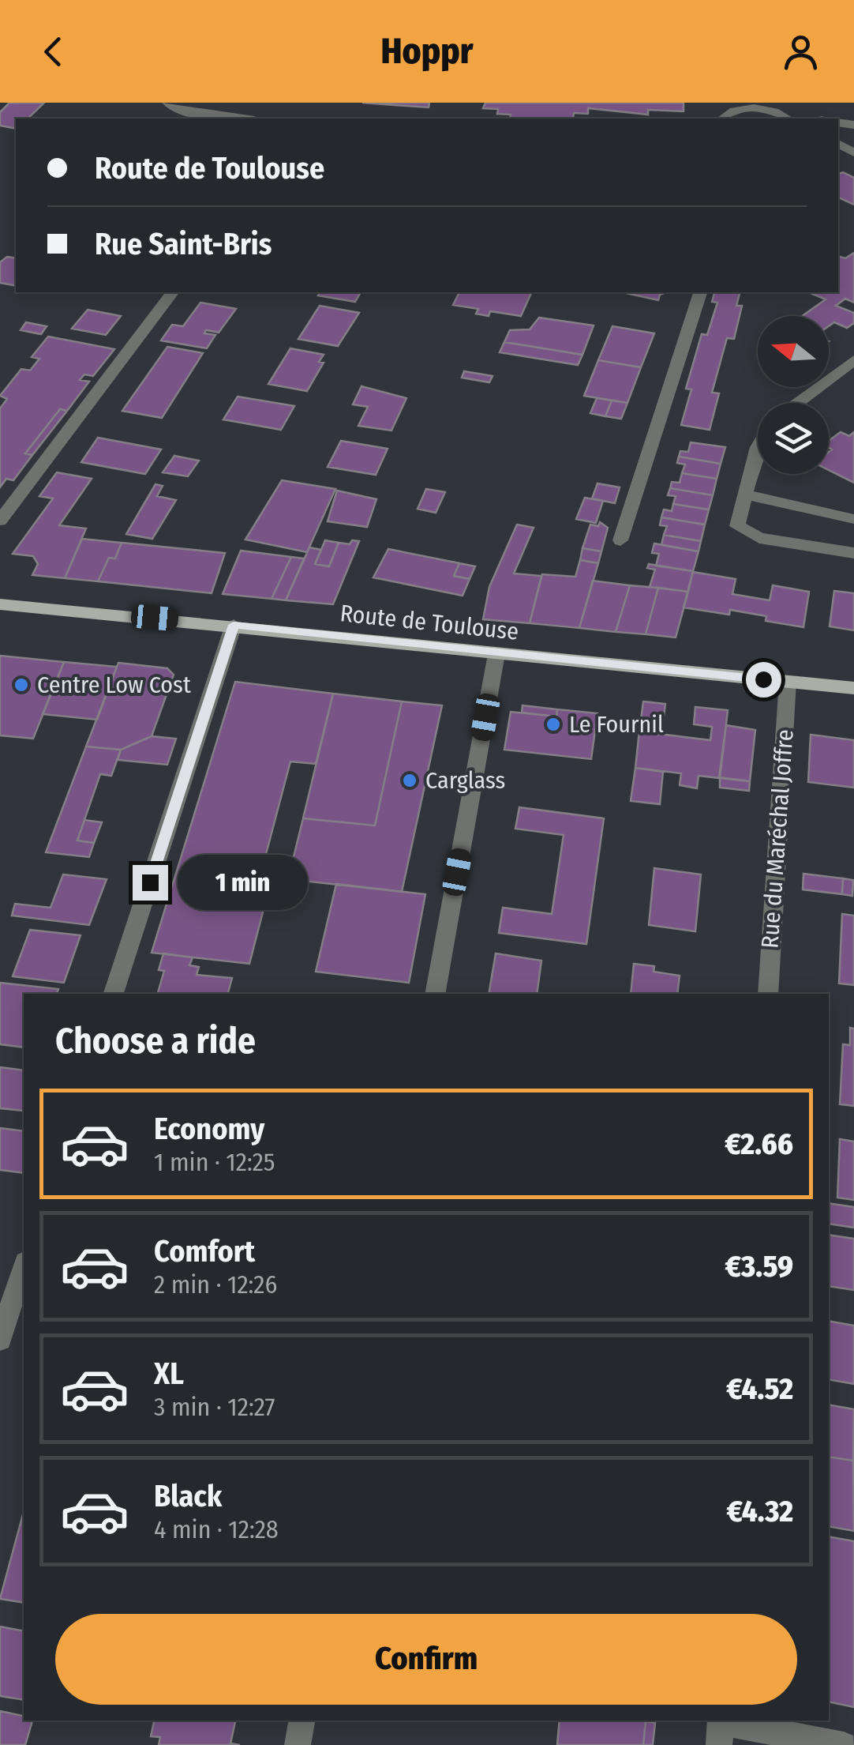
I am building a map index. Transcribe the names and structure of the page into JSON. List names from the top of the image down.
{
  "streets": {
    "main road": ["Route de Toulouse"],
    "street": ["Rue du Maréchal Joffre"]
  },
  "crossings": [
    ["Route de Toulouse", "Rue du Maréchal Joffre"]
  ],
  "places": ["Centre Low Cost", "Le Fournil", "Carglass"],
  "north": "left",
  "page": {
    "header": "Hoppr",
    "banner": ["Route de Toulouse", "Rue Saint-Bris"],
    "bubble": "1 min",
    "heading": "Choose a ride",
    "list": [
      {
        "name": "Economy",
        "note": "1 min · 12:25",
        "value": "€2.66"
      },
      {
        "name": "Comfort",
        "note": "2 min · 12:26",
        "value": "€3.59"
      },
      {
        "name": "XL",
        "note": "3 min · 12:27",
        "value": "€4.52"
      },
      {
        "name": "Black",
        "note": "4 min · 12:28",
        "value": "€4.32"
      }
    ],
    "buttons": "Confirm"
  }
}
